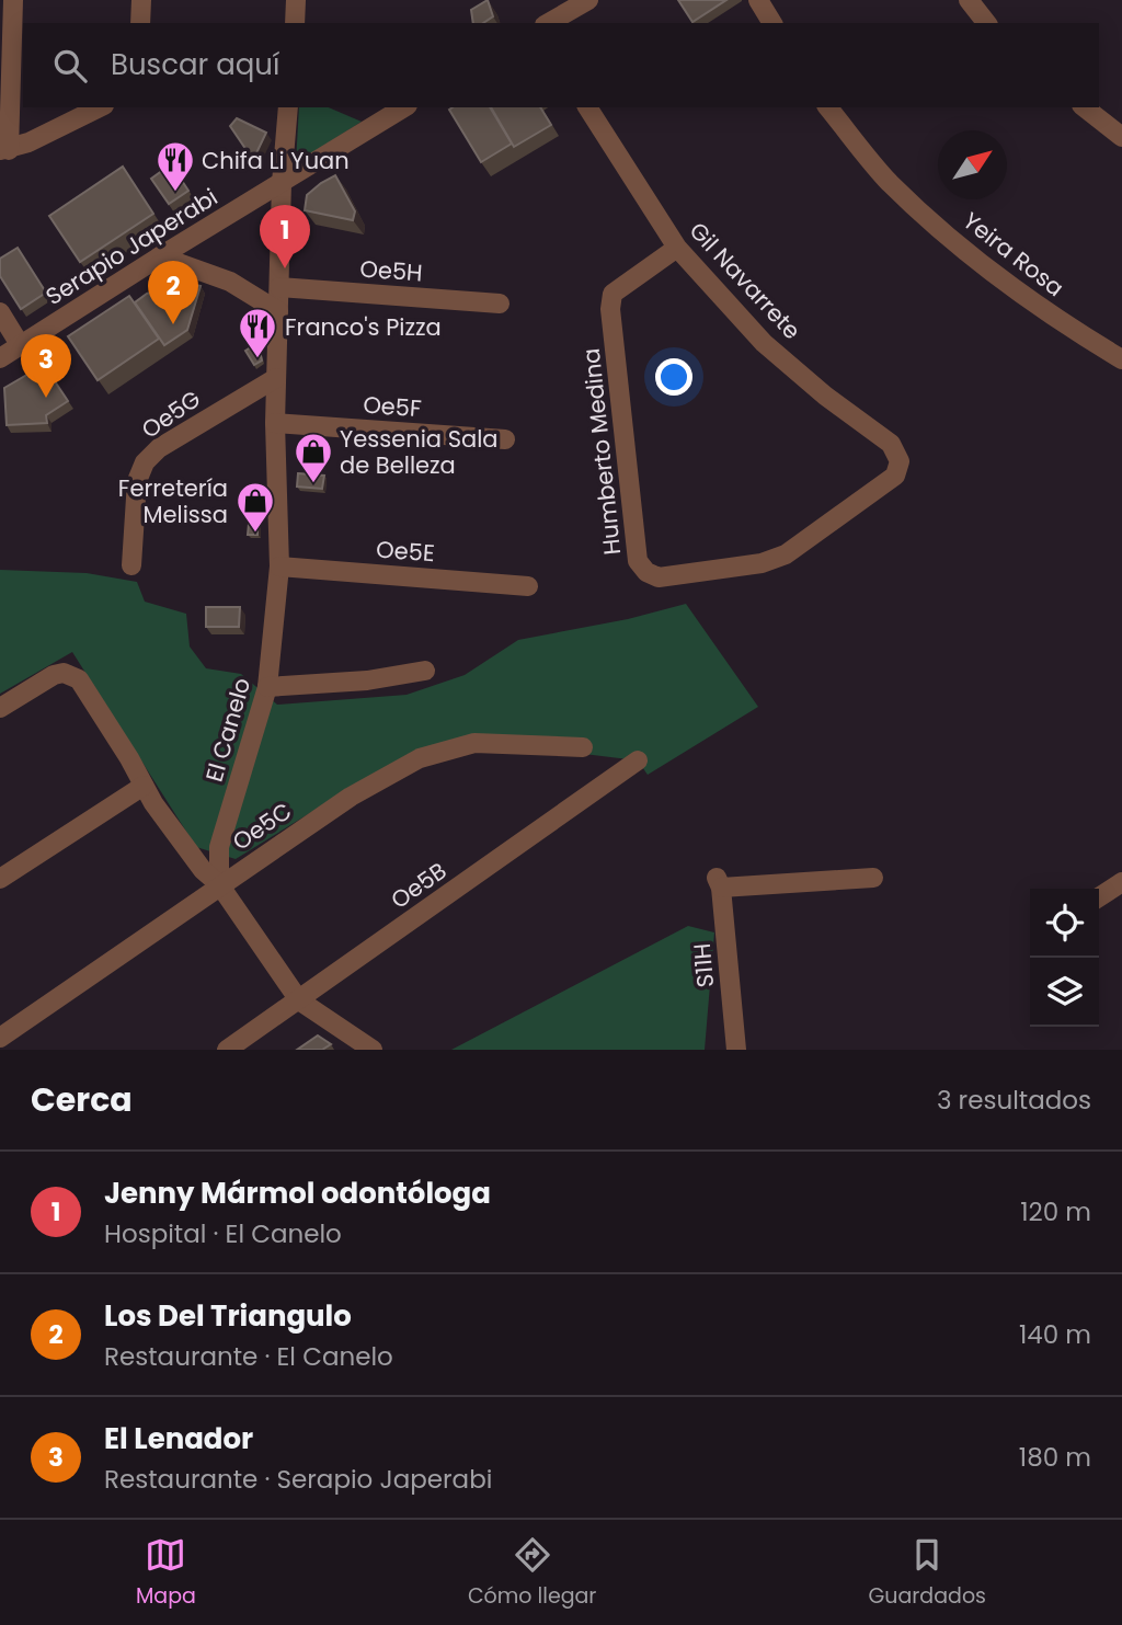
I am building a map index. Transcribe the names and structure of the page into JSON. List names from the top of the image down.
{
  "streets": {
    "street": [
      "Serapio Japerabi",
      "Yeira Rosa",
      "Oe5H",
      "Gil Navarrete",
      "Oe5F",
      "Oe5G",
      "Humberto Medina",
      "Oe5E",
      "El Canelo",
      "Oe5C",
      "Oe5B",
      "S11H"
    ]
  },
  "crossings": [
    ["Serapio Japerabi", "El Canelo"],
    ["Oe5H", "El Canelo"],
    ["Gil Navarrete", "Humberto Medina"],
    ["Oe5F", "El Canelo"],
    ["Oe5G", "El Canelo"],
    ["Oe5E", "El Canelo"],
    ["El Canelo", "Oe5C"]
  ],
  "places": {
    "restaurant": ["Chifa Li Yuan", "Franco's Pizza"],
    "shop": ["Yessenia Sala de Belleza", "Ferretería Melissa"]
  },
  "north": "top right",
  "page": {
    "search": "Buscar aquí",
    "pins": ["1", "2", "3"],
    "heading": ["Cerca", "3 resultados"],
    "list": [
      {
        "mark": "1",
        "name": "Jenny Mármol odontóloga",
        "note": "Hospital · El Canelo",
        "value": "120 m"
      },
      {
        "mark": "2",
        "name": "Los Del Triangulo",
        "note": "Restaurante · El Canelo",
        "value": "140 m"
      },
      {
        "mark": "3",
        "name": "El Lenador",
        "note": "Restaurante · Serapio Japerabi",
        "value": "180 m"
      }
    ],
    "nav": ["Mapa", "Cómo llegar", "Guardados"]
  }
}
